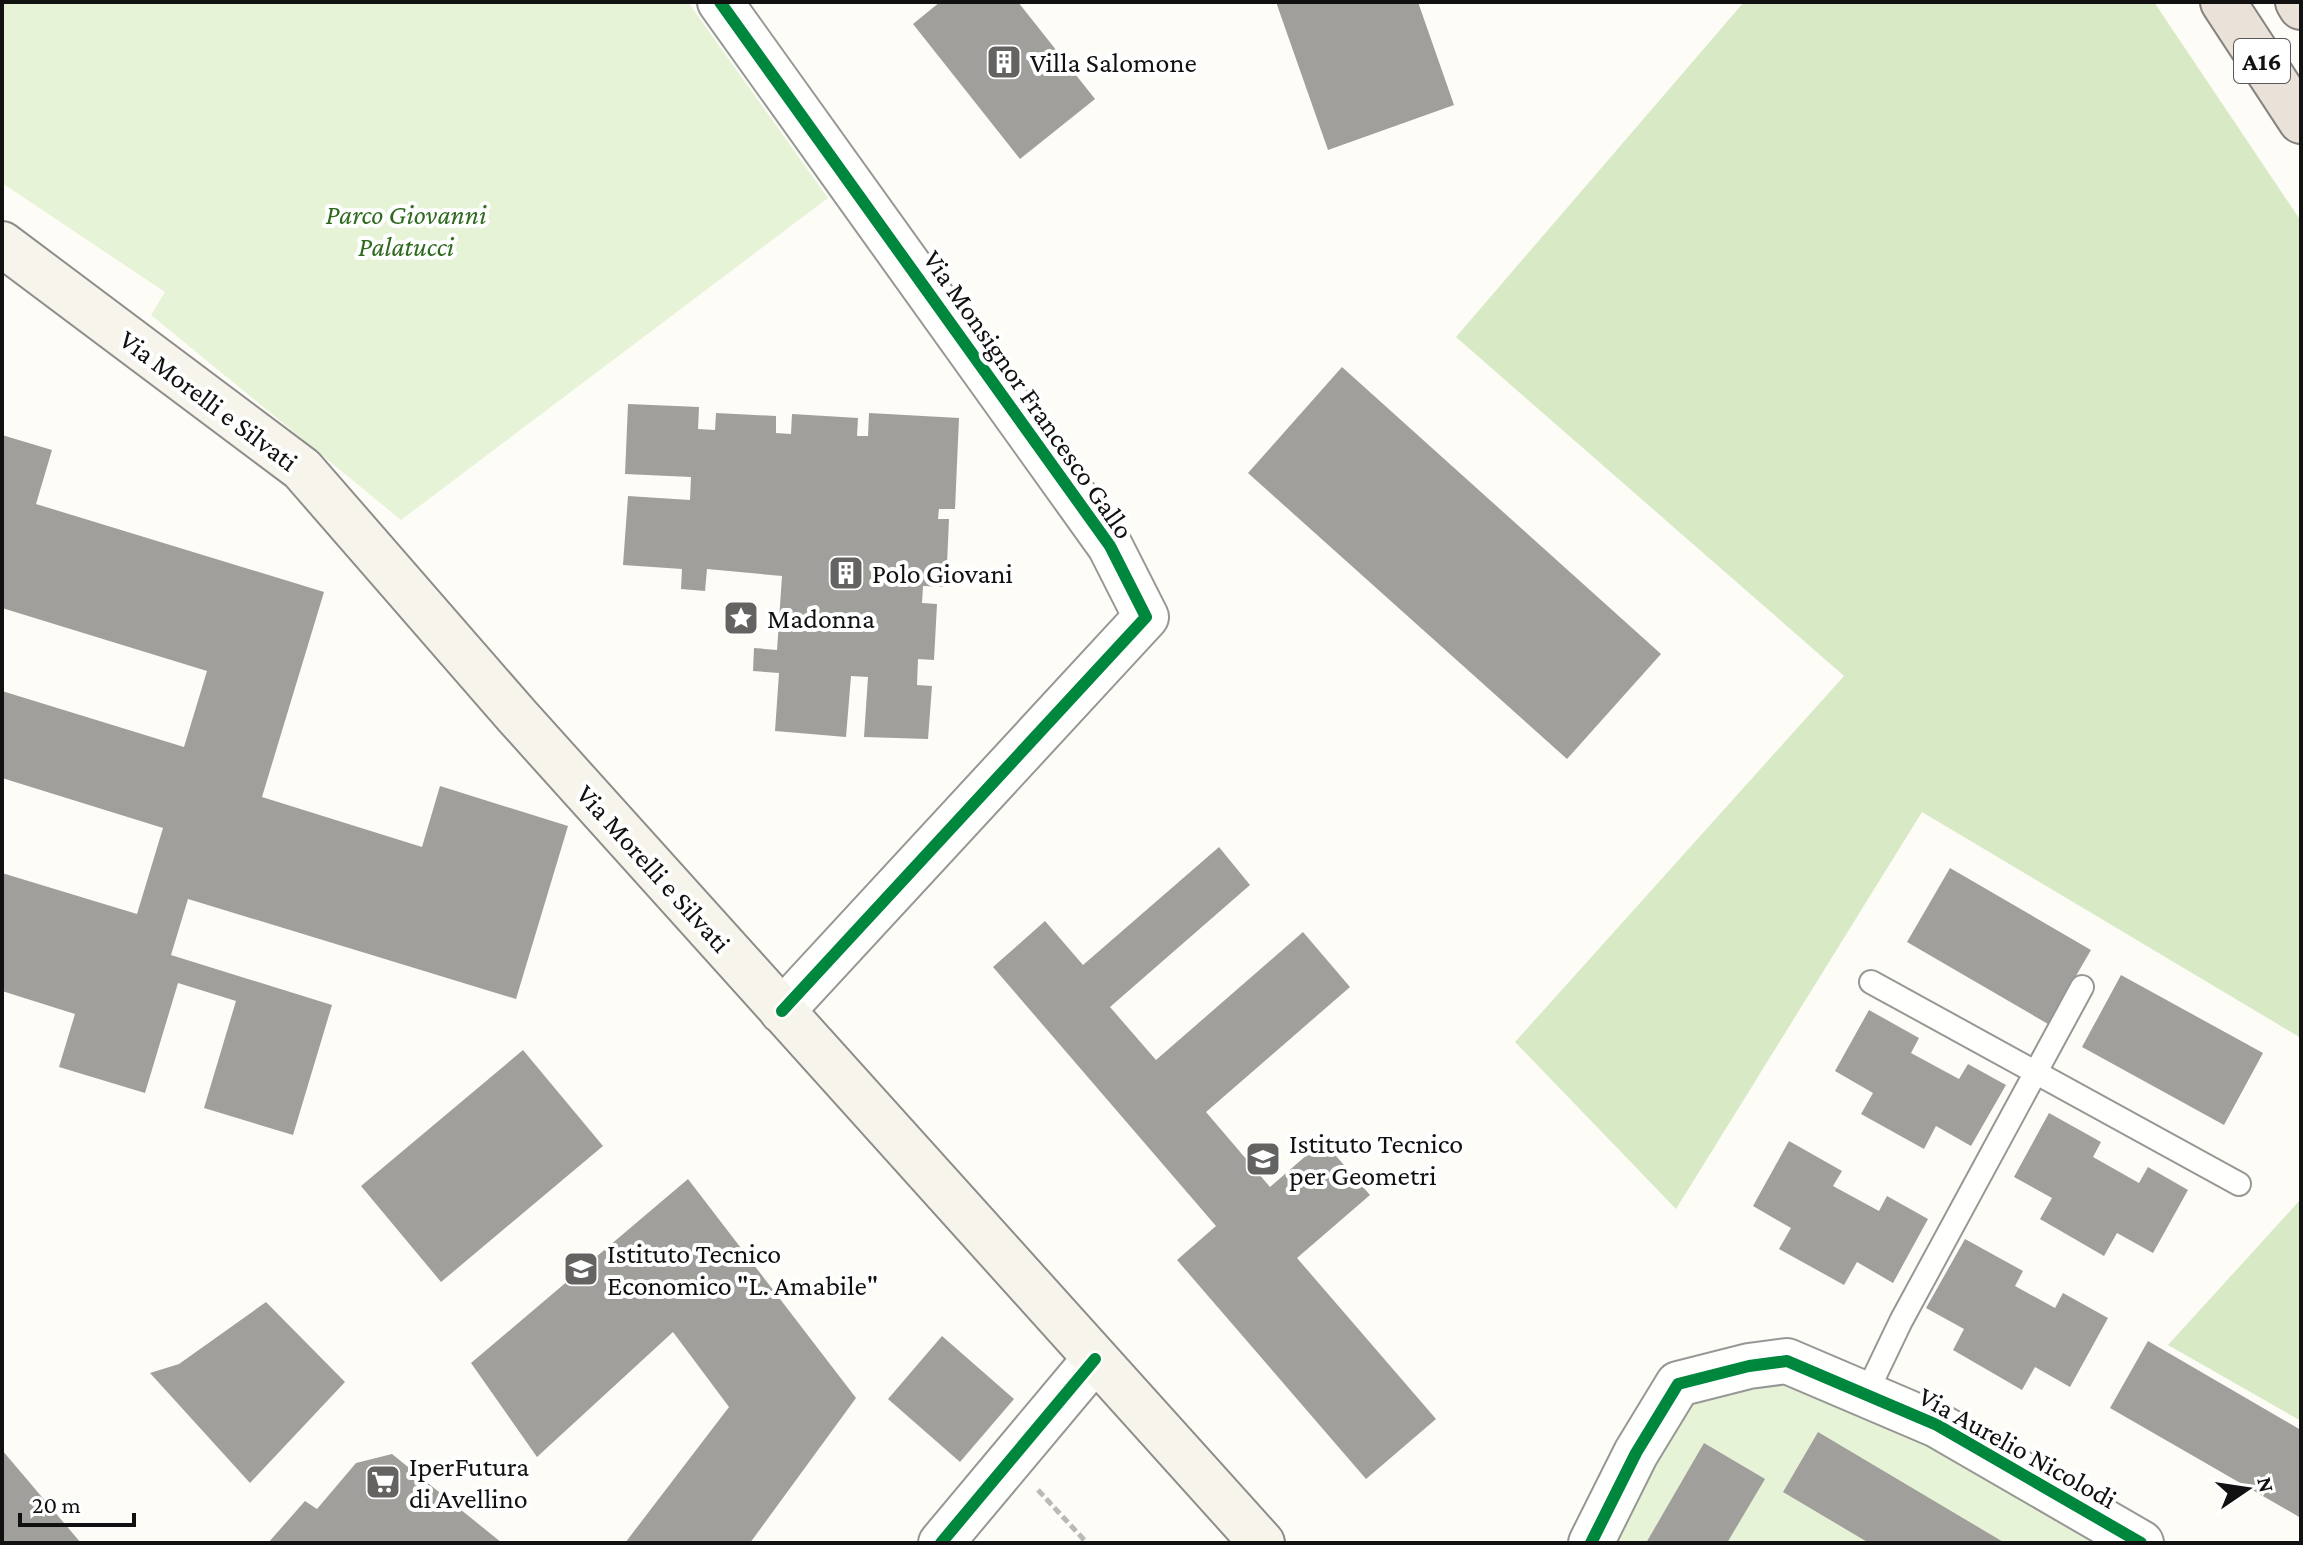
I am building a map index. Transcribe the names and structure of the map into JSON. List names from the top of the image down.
{
  "streets": {
    "highway": ["A16"],
    "main road": ["Via Morelli e Silvati"],
    "street": ["Via Monsignor Francesco Gallo", "Via Aurelio Nicolodi"]
  },
  "crossings": [
    ["Via Monsignor Francesco Gallo", "Via Morelli e Silvati"]
  ],
  "parks": ["Parco Giovanni Palatucci"],
  "places": {
    "building": ["Villa Salomone", "Polo Giovani"],
    "place": ["Madonna"],
    "school or university": ["Istituto Tecnico per Geometri", "Istituto Tecnico Economico \"L. Amabile\""],
    "supermarket": ["IperFutura di Avellino"]
  },
  "scale_bar": "20 m",
  "north": "right"
}
